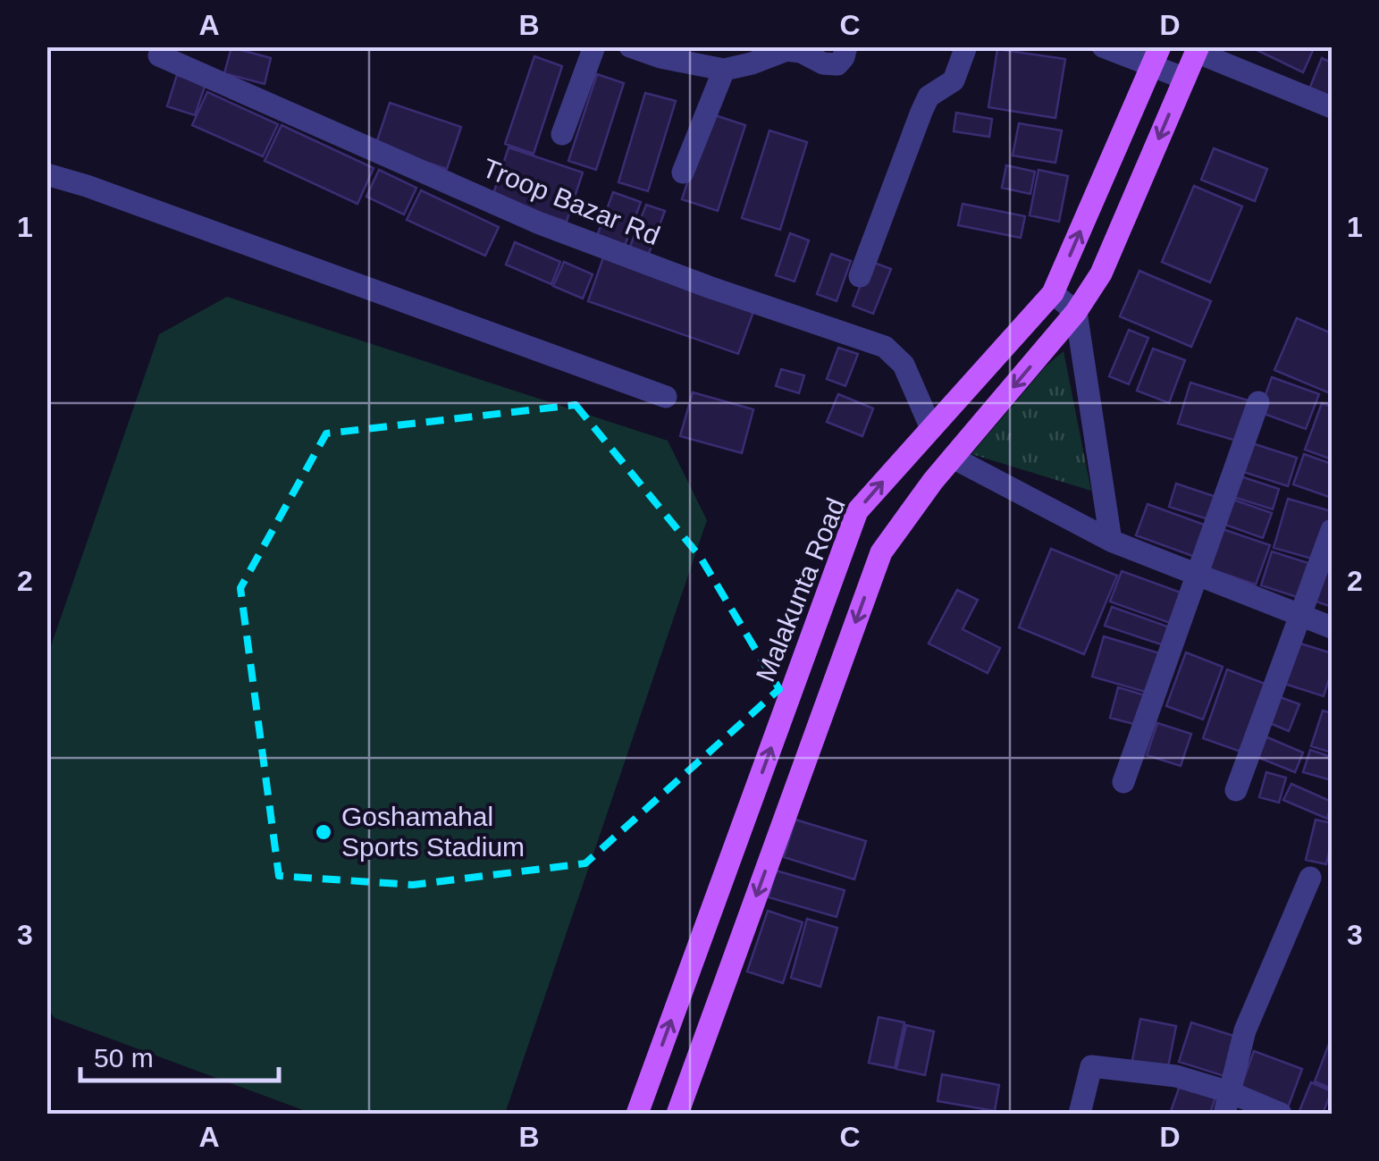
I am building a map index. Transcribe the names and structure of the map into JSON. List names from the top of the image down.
{
  "streets": {
    "main road": ["Malakunta Road"],
    "street": ["Troop Bazar Rd"]
  },
  "crossings": [
    ["Troop Bazar Rd", "Malakunta Road"]
  ],
  "places": ["Goshamahal Sports Stadium"],
  "scale_bar": "50 m",
  "grid": {
    "columns": [
      "A",
      "B",
      "C",
      "D"
    ],
    "rows": ["1", "2", "3"]
  }
}
